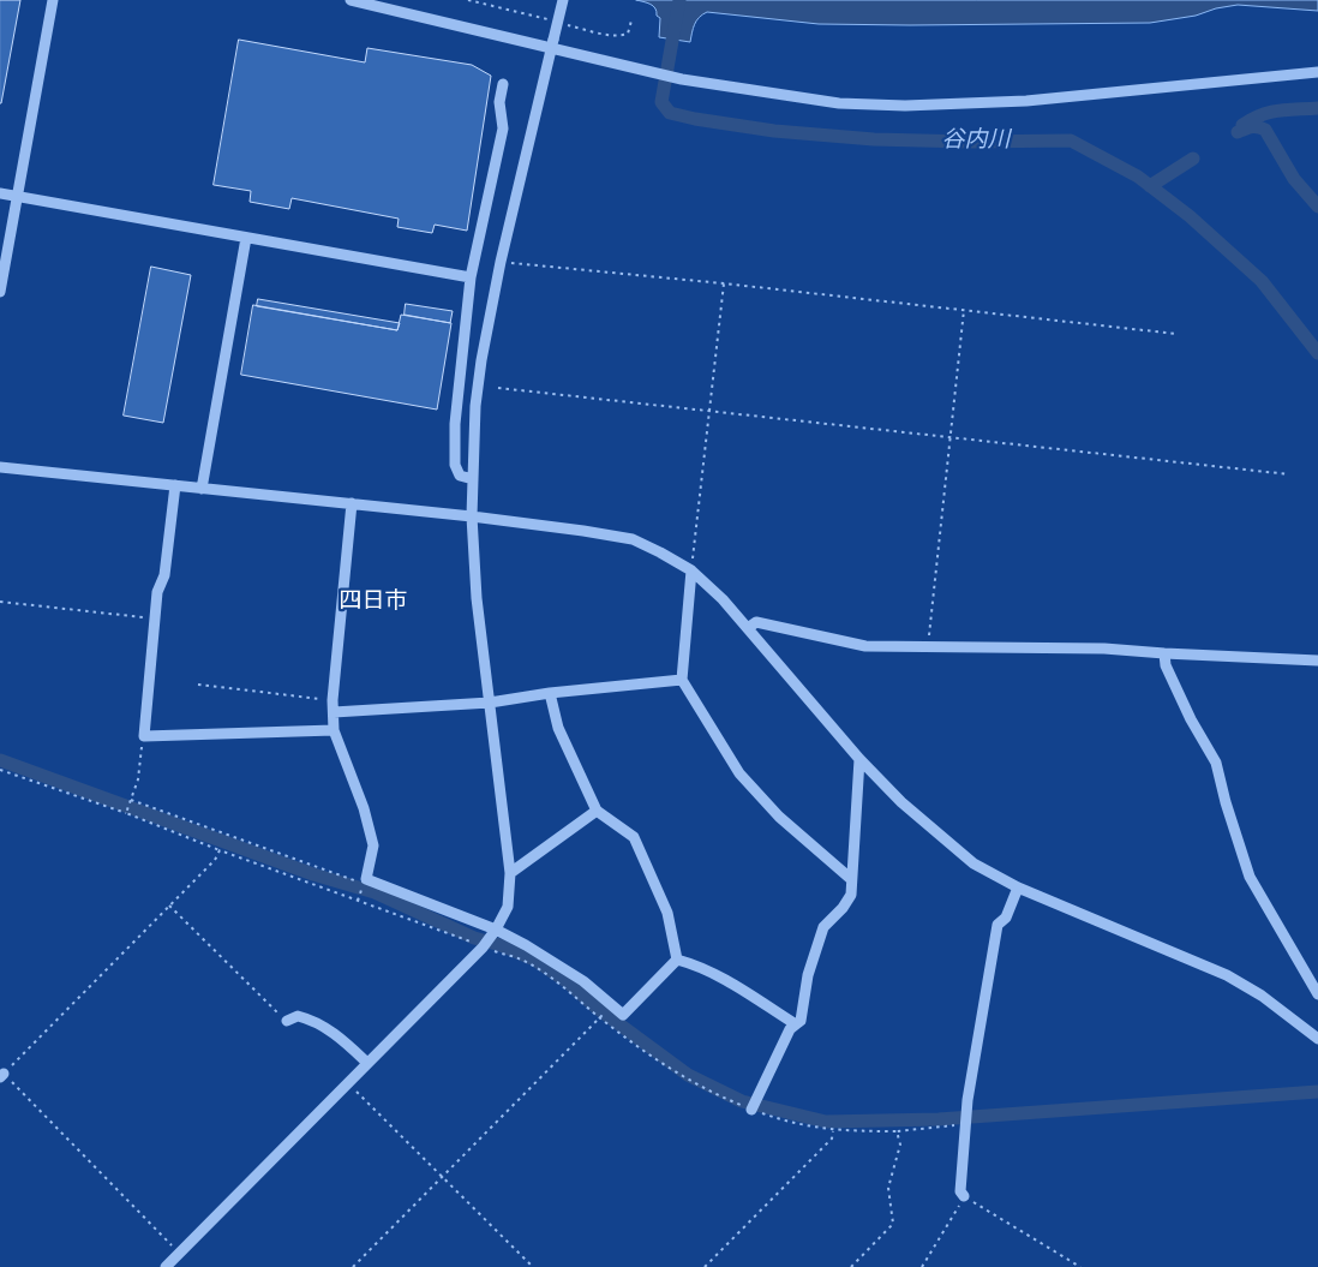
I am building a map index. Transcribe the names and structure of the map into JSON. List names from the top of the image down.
{
  "districts": ["四日市"],
  "water": ["谷内川"]
}
